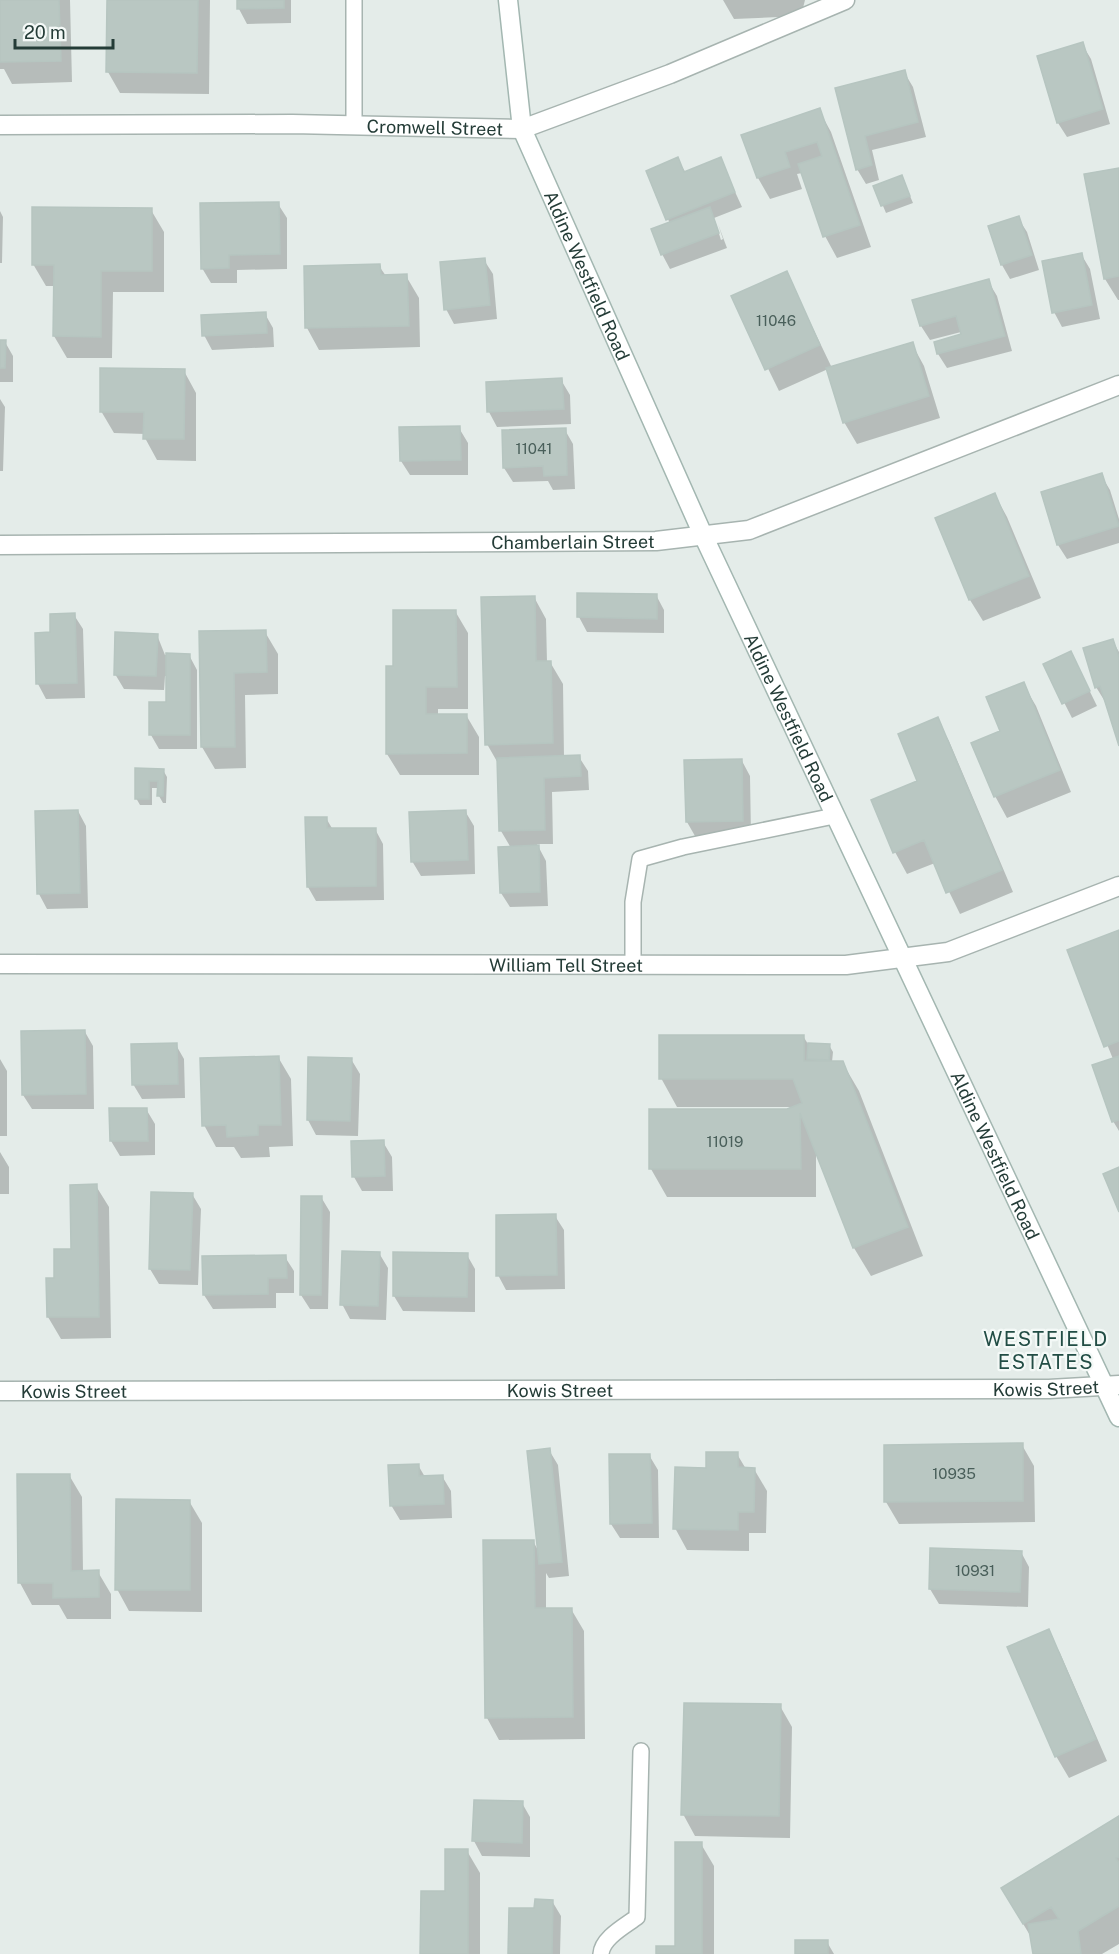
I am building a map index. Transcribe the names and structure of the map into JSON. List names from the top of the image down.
{
  "streets": {
    "street": [
      "Cromwell Street",
      "Aldine Westfield Road",
      "Chamberlain Street",
      "William Tell Street",
      "Kowis Street"
    ]
  },
  "crossings": [
    ["Cromwell Street", "Aldine Westfield Road"],
    ["Aldine Westfield Road", "Chamberlain Street"],
    ["Aldine Westfield Road", "William Tell Street"],
    ["Aldine Westfield Road", "Kowis Street"]
  ],
  "districts": ["WESTFIELD ESTATES"],
  "house_numbers": [
    "11046",
    "11041",
    "11019",
    "10935",
    "10931"
  ],
  "scale_bar": "20 m"
}
